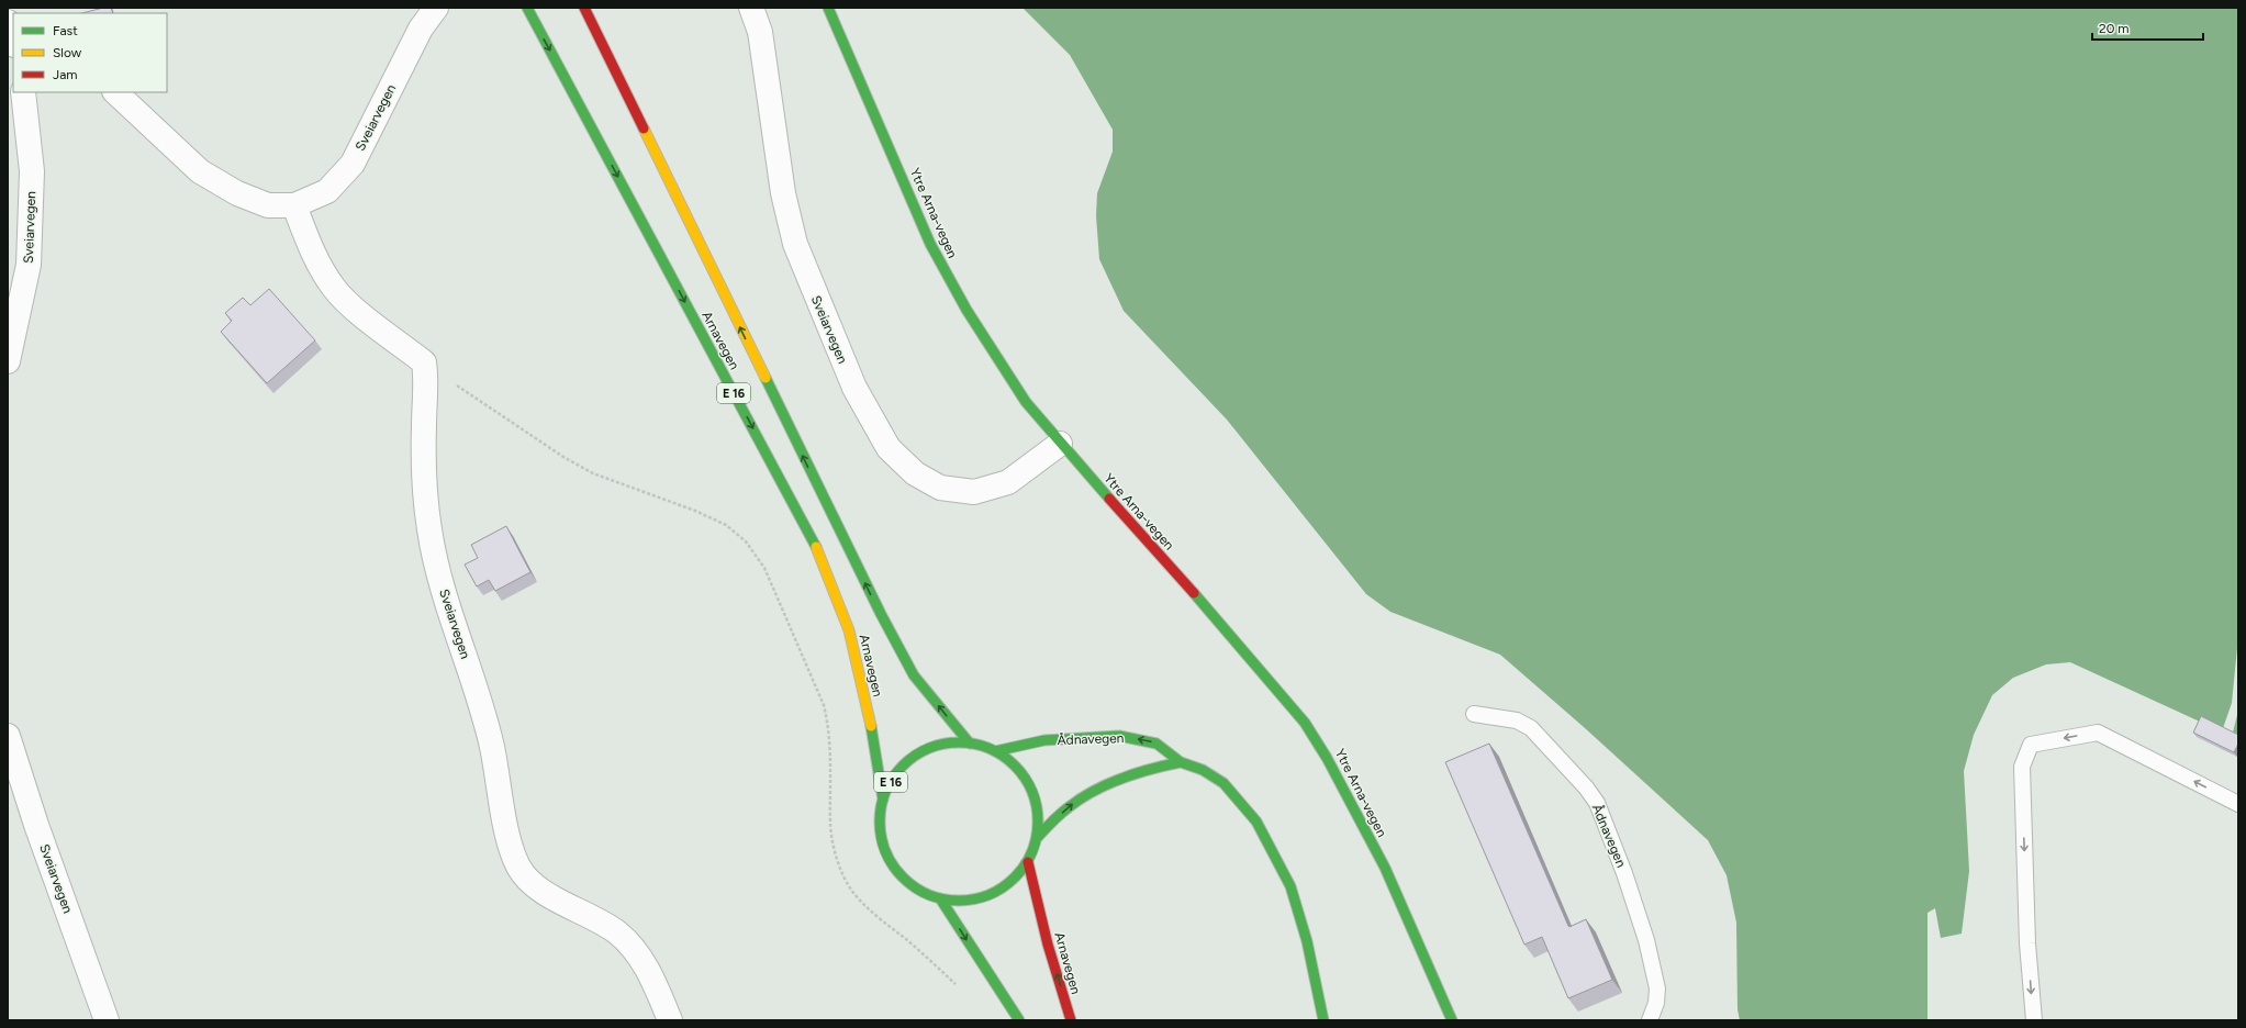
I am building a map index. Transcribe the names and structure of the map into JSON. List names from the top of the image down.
{
  "streets": {
    "main road": [
      "Ytre Arna-vegen",
      "Arnavegen",
      "E 16",
      "Ådnavegen"
    ],
    "street": ["Sveiarvegen"]
  },
  "crossings": [
    ["Sveiarvegen", "Ytre Arna-vegen"],
    ["Arnavegen", "E 16"],
    ["E 16", "Ådnavegen"]
  ],
  "legend": ["Fast", "Slow", "Jam"],
  "scale_bar": "20 m"
}
